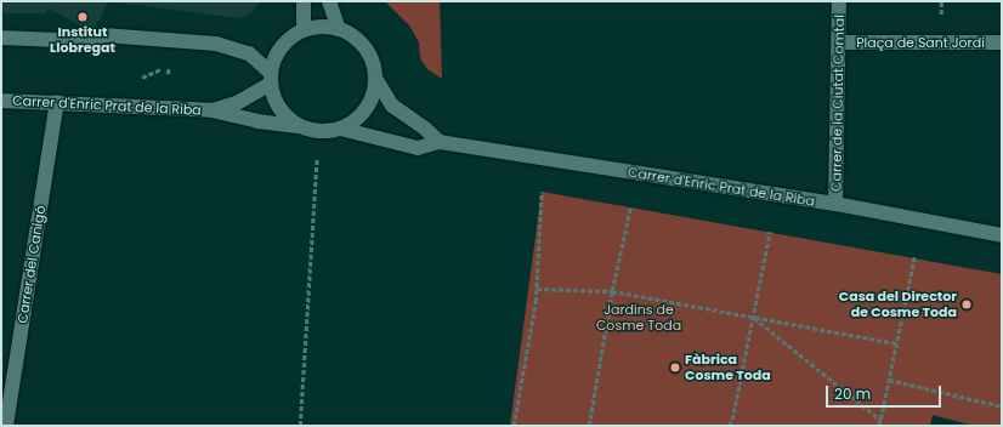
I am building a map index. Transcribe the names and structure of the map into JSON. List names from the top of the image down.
{
  "streets": {
    "street": [
      "Plaça de Sant Jordi",
      "Carrer de la Ciutat Comtal",
      "Carrer d'Enric Prat de la Riba",
      "Carrer del Canigó"
    ]
  },
  "crossings": [
    ["Plaça de Sant Jordi", "Carrer de la Ciutat Comtal"],
    ["Carrer de la Ciutat Comtal", "Carrer d'Enric Prat de la Riba"],
    ["Carrer d'Enric Prat de la Riba", "Carrer del Canigó"]
  ],
  "parks": ["Jardins de Cosme Toda"],
  "places": ["Institut Llobregat", "Casa del Director de Cosme Toda", "Fàbrica Cosme Toda"],
  "scale_bar": "20 m"
}
